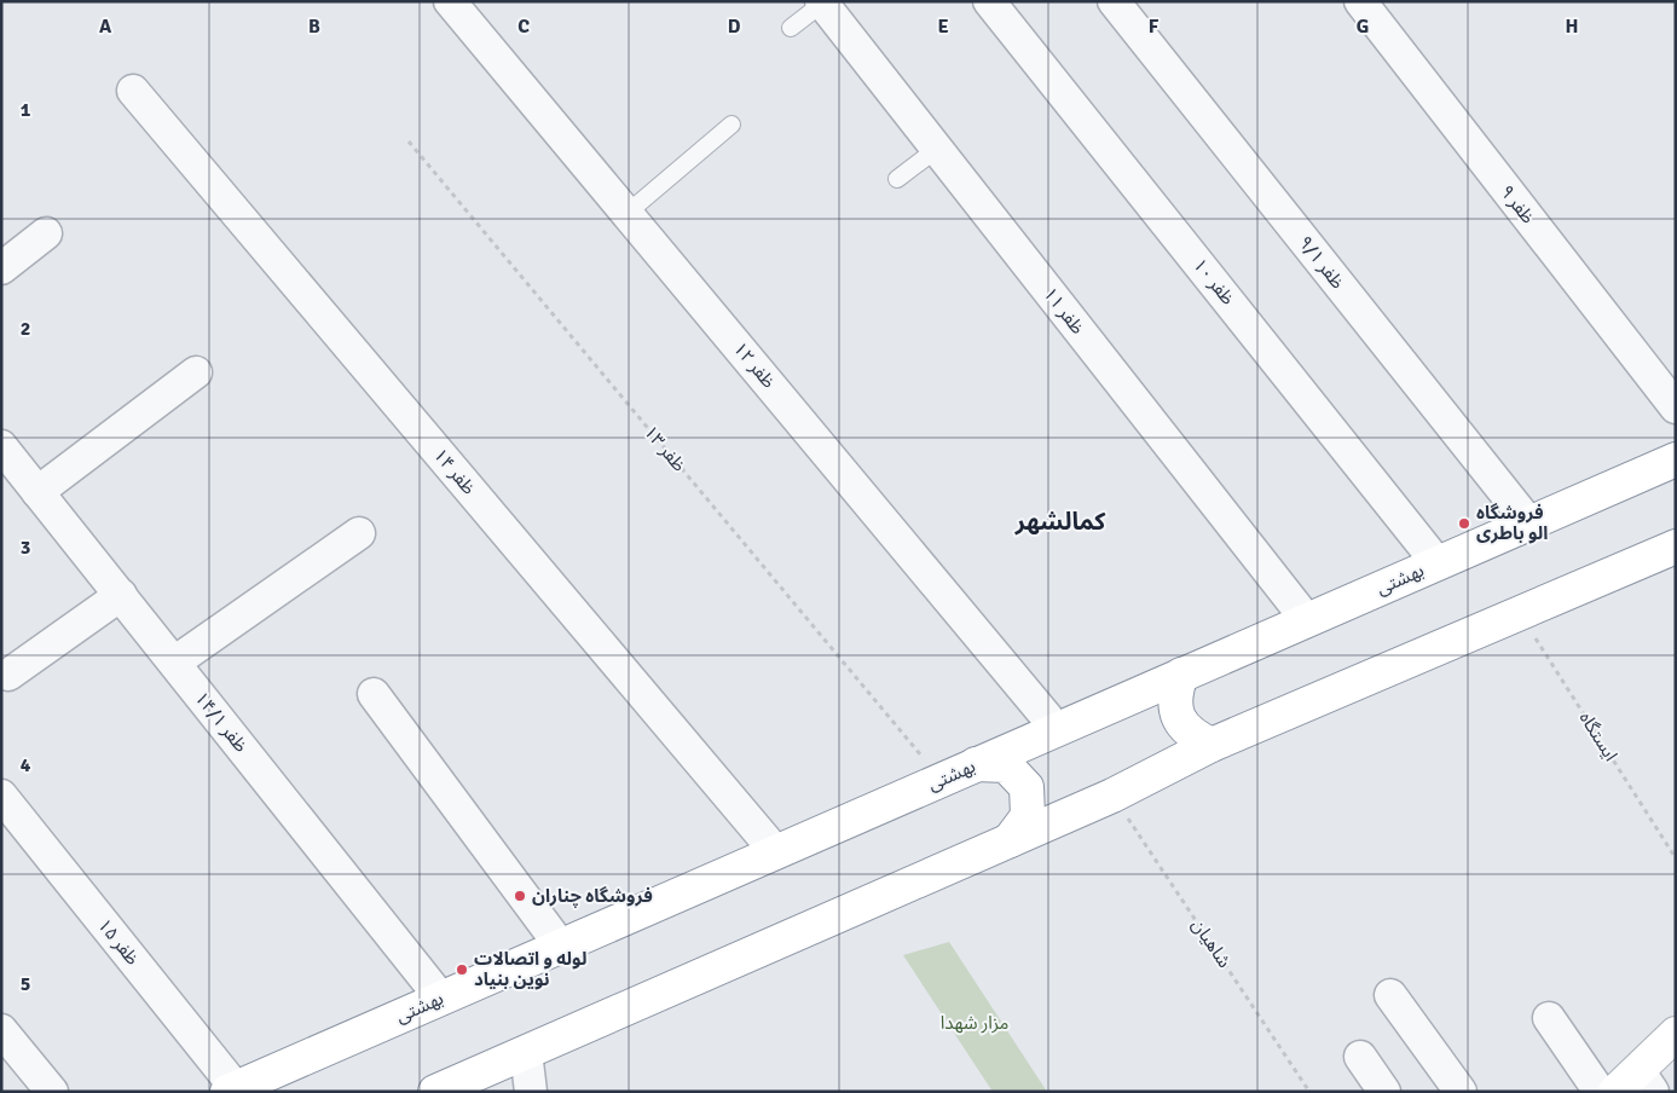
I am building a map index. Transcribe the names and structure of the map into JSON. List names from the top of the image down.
{
  "streets": {
    "main road": ["بهشتی"],
    "street": [
      "ظفر ۹",
      "ظفر ۹/۱",
      "ظفر ۱۰",
      "ظفر ۱۱",
      "ظفر ۱۲",
      "ظفر ۱۴",
      "ظفر ۱۴/۱",
      "ظفر ۱۵"
    ],
    "path": ["ظفر ۱۳", "ایستگاه", "شاهیان"]
  },
  "crossings": [
    ["ظفر ۹/۱", "بهشتی"],
    ["ظفر ۱۰", "بهشتی"],
    ["ظفر ۱۱", "بهشتی"],
    ["ظفر ۱۲", "بهشتی"],
    ["ظفر ۱۴", "بهشتی"],
    ["بهشتی", "ظفر ۱۴/۱"],
    ["بهشتی", "ظفر ۱۵"]
  ],
  "districts": ["کمالشهر"],
  "parks": ["مزار شهدا"],
  "places": ["فروشگاه الو باطری", "فروشگاه چناران", "لوله و اتصالات نوین بنیاد"],
  "grid": {
    "columns": [
      "A",
      "B",
      "C",
      "D",
      "E",
      "F",
      "G",
      "H"
    ],
    "rows": [
      "1",
      "2",
      "3",
      "4",
      "5"
    ]
  }
}
